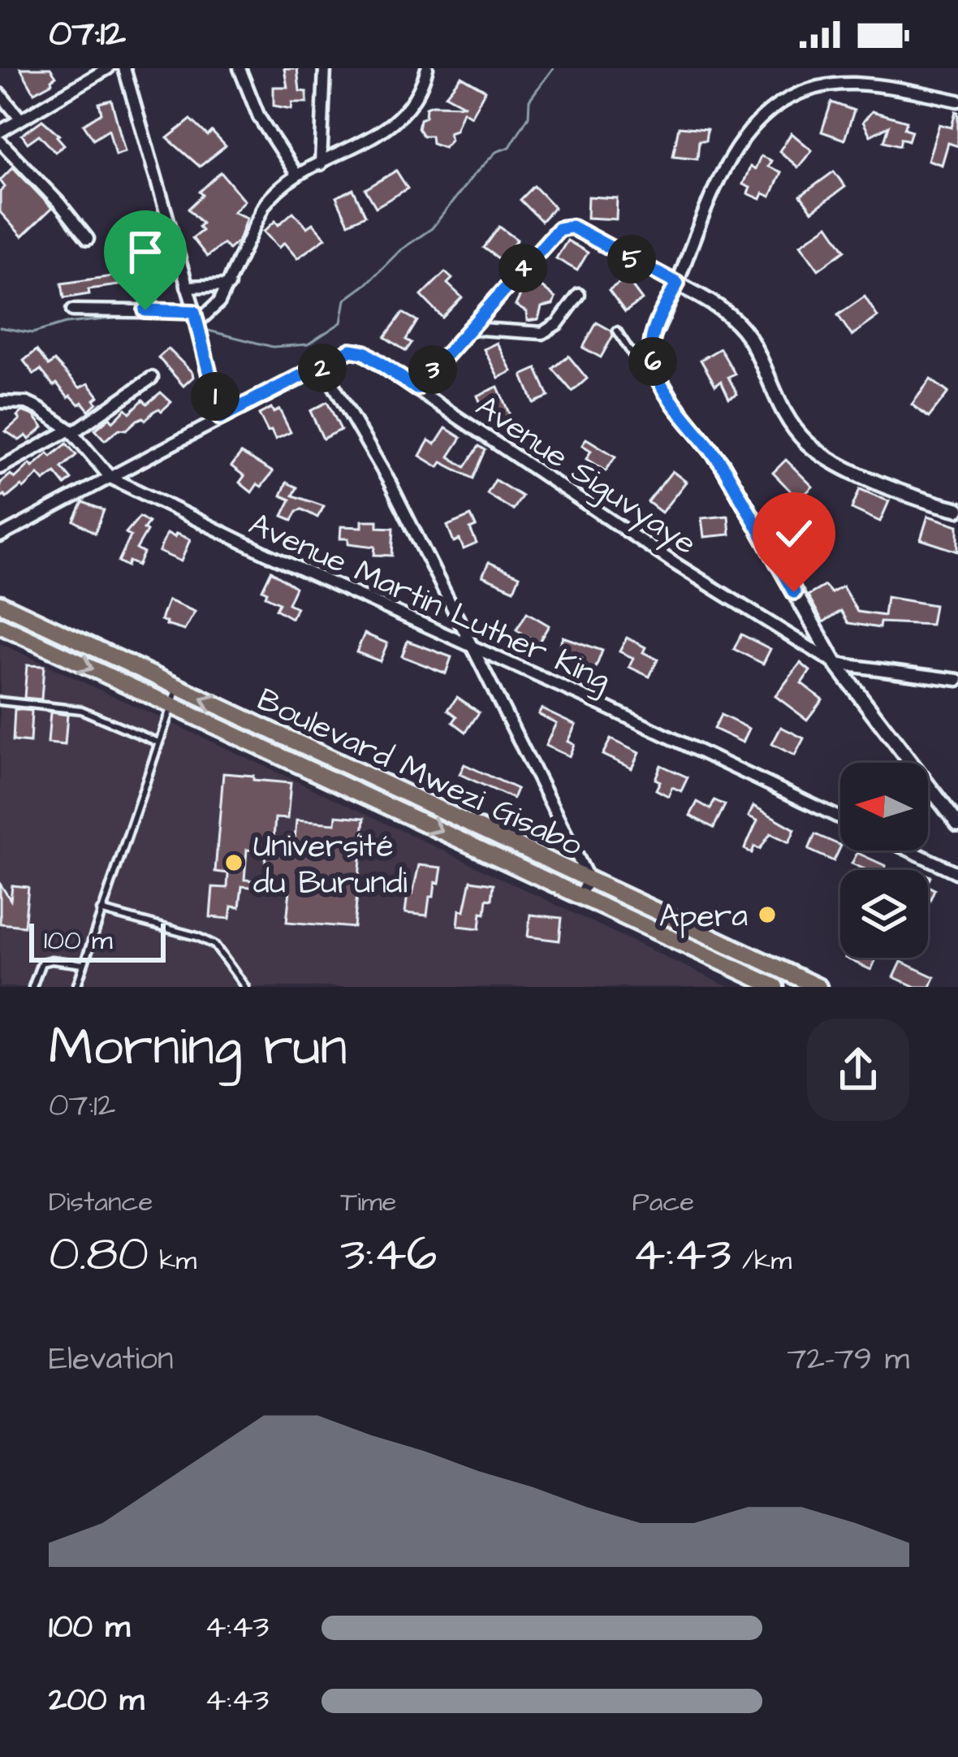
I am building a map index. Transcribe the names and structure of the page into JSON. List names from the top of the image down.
{
  "streets": {
    "main road": ["Boulevard Mwezi Gisabo"],
    "street": ["Avenue Siguvyaye", "Avenue Martin Luther King"]
  },
  "crossings": [
    ["Avenue Siguvyaye", "Avenue Martin Luther King"]
  ],
  "places": ["Université du Burundi", "Apera"],
  "scale_bar": "100 m",
  "north": "left",
  "page": {
    "status": "07:12",
    "pins": [
      "5",
      "4",
      "6",
      "2",
      "3",
      "1"
    ],
    "scale": "100 m",
    "heading": ["Morning run", "07:12"],
    "stats": [
      ["Distance", "0.80 km"],
      ["Time", "3:46"],
      ["Pace", "4:43 /km"]
    ],
    "chart": ["Elevation", "72–79 m"],
    "list": [
      {
        "name": "100 m",
        "note": "4:43"
      },
      {
        "name": "200 m",
        "note": "4:43"
      }
    ]
  }
}
